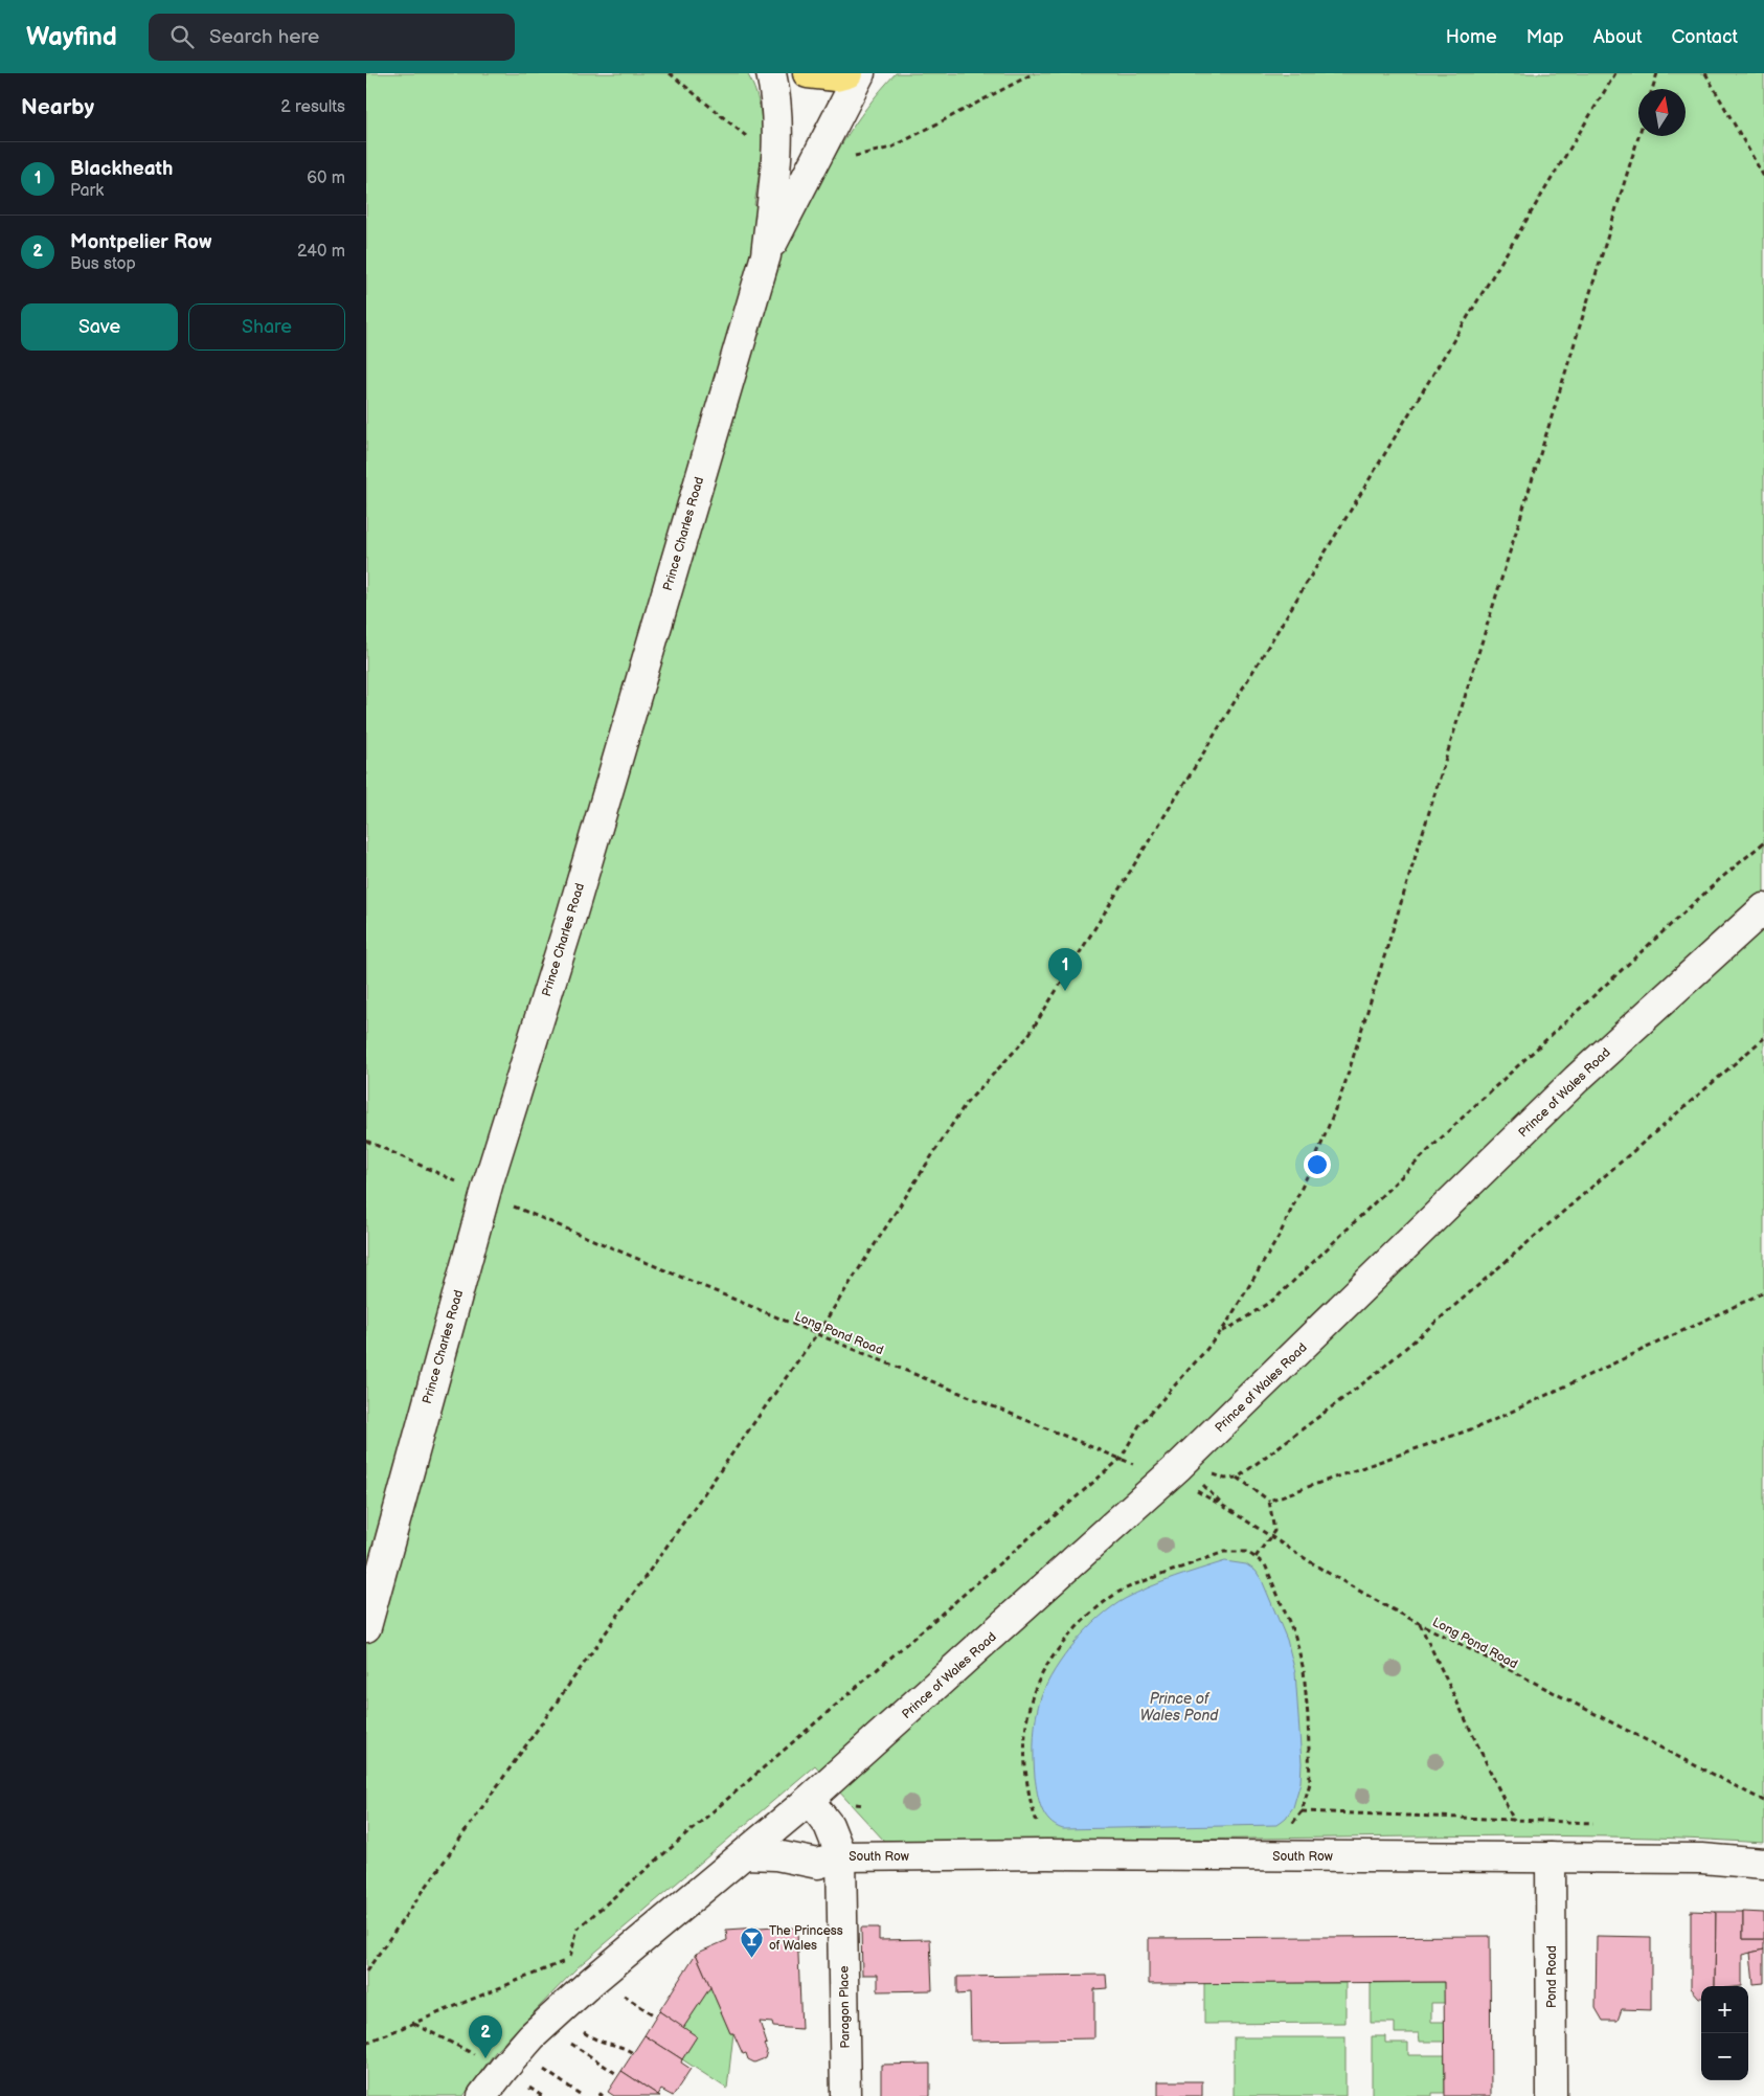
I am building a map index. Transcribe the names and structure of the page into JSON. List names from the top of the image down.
{
  "streets": {
    "street": [
      "Prince Charles Road",
      "Prince of Wales Road",
      "South Row",
      "Pond Road",
      "Paragon Place"
    ],
    "path": ["Long Pond Road"]
  },
  "crossings": [
    ["Prince of Wales Road", "South Row"],
    ["South Row", "Pond Road"],
    ["South Row", "Paragon Place"]
  ],
  "water": ["Prince of Wales Pond"],
  "places": {
    "bar": ["The Princess of Wales"]
  },
  "north": "top",
  "page": {
    "header": "Wayfind",
    "search": "Search here",
    "nav": [
      "Home",
      "Map",
      "About",
      "Contact"
    ],
    "heading": ["Nearby", "2 results"],
    "list": [
      {
        "mark": "1",
        "name": "Blackheath",
        "note": "Park",
        "value": "60 m"
      },
      {
        "mark": "2",
        "name": "Montpelier Row",
        "note": "Bus stop",
        "value": "240 m"
      }
    ],
    "buttons": ["Save", "Share"],
    "pins": ["1", "2"],
    "map_buttons": ["+", "−"]
  }
}
